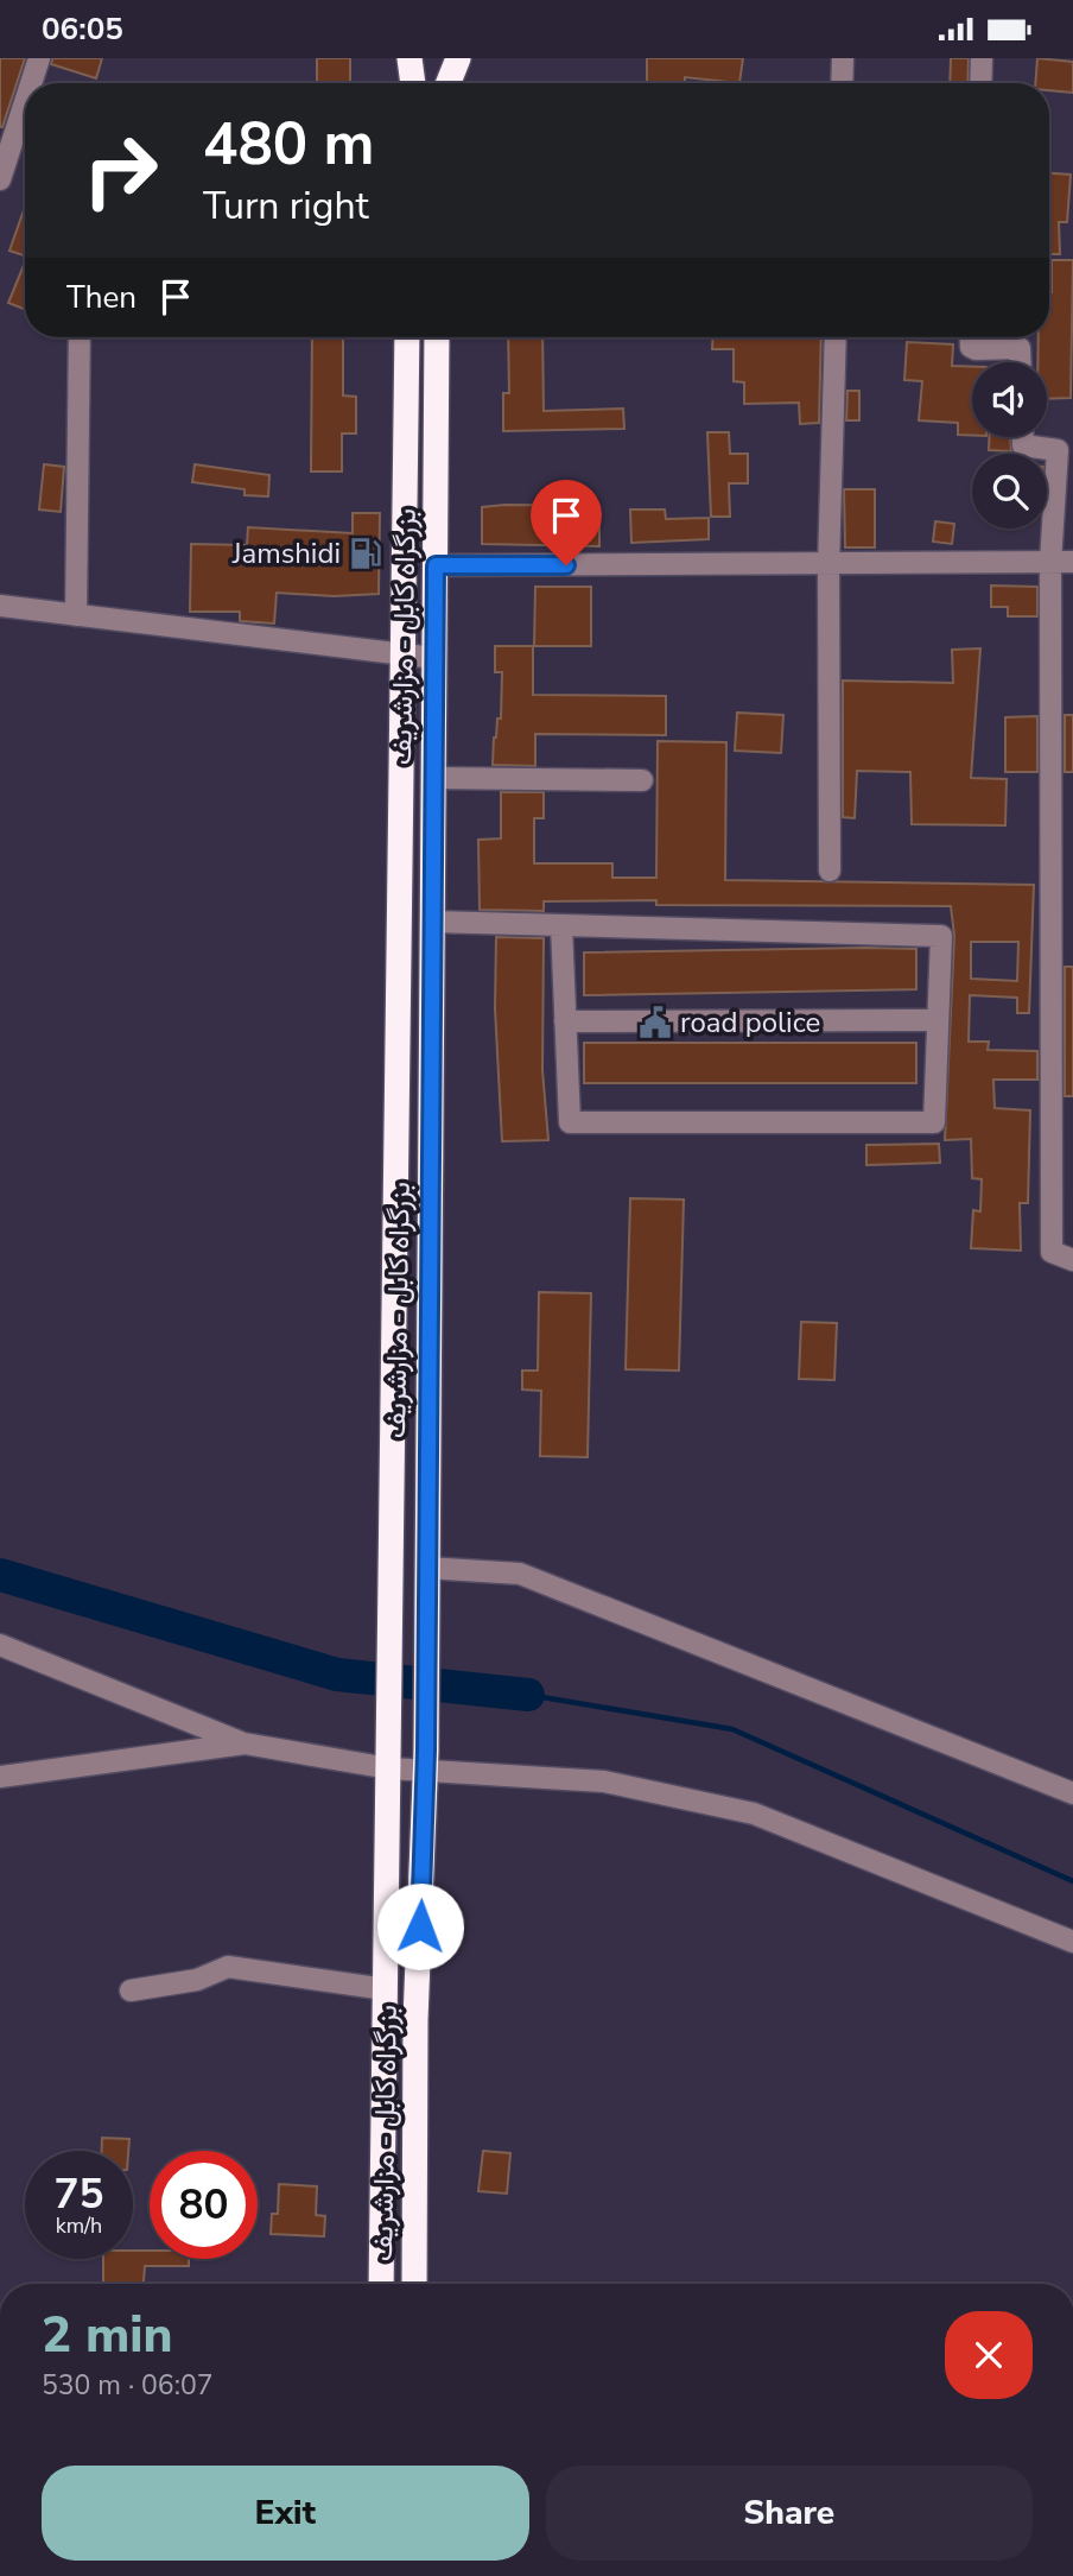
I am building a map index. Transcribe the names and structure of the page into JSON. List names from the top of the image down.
{
  "streets": {
    "highway": ["بزرگراه کابل - مزارشریف"]
  },
  "places": {
    "fuel station": ["Jamshidi"],
    "public building": ["road police"]
  },
  "page": {
    "status": "06:05",
    "turn": ["480 m", "Turn right"],
    "then": "Then",
    "speed": "75 km/h",
    "limit": "80",
    "heading": ["2 min", "530 m · 06:07"],
    "buttons": ["Exit", "Share"]
  }
}
